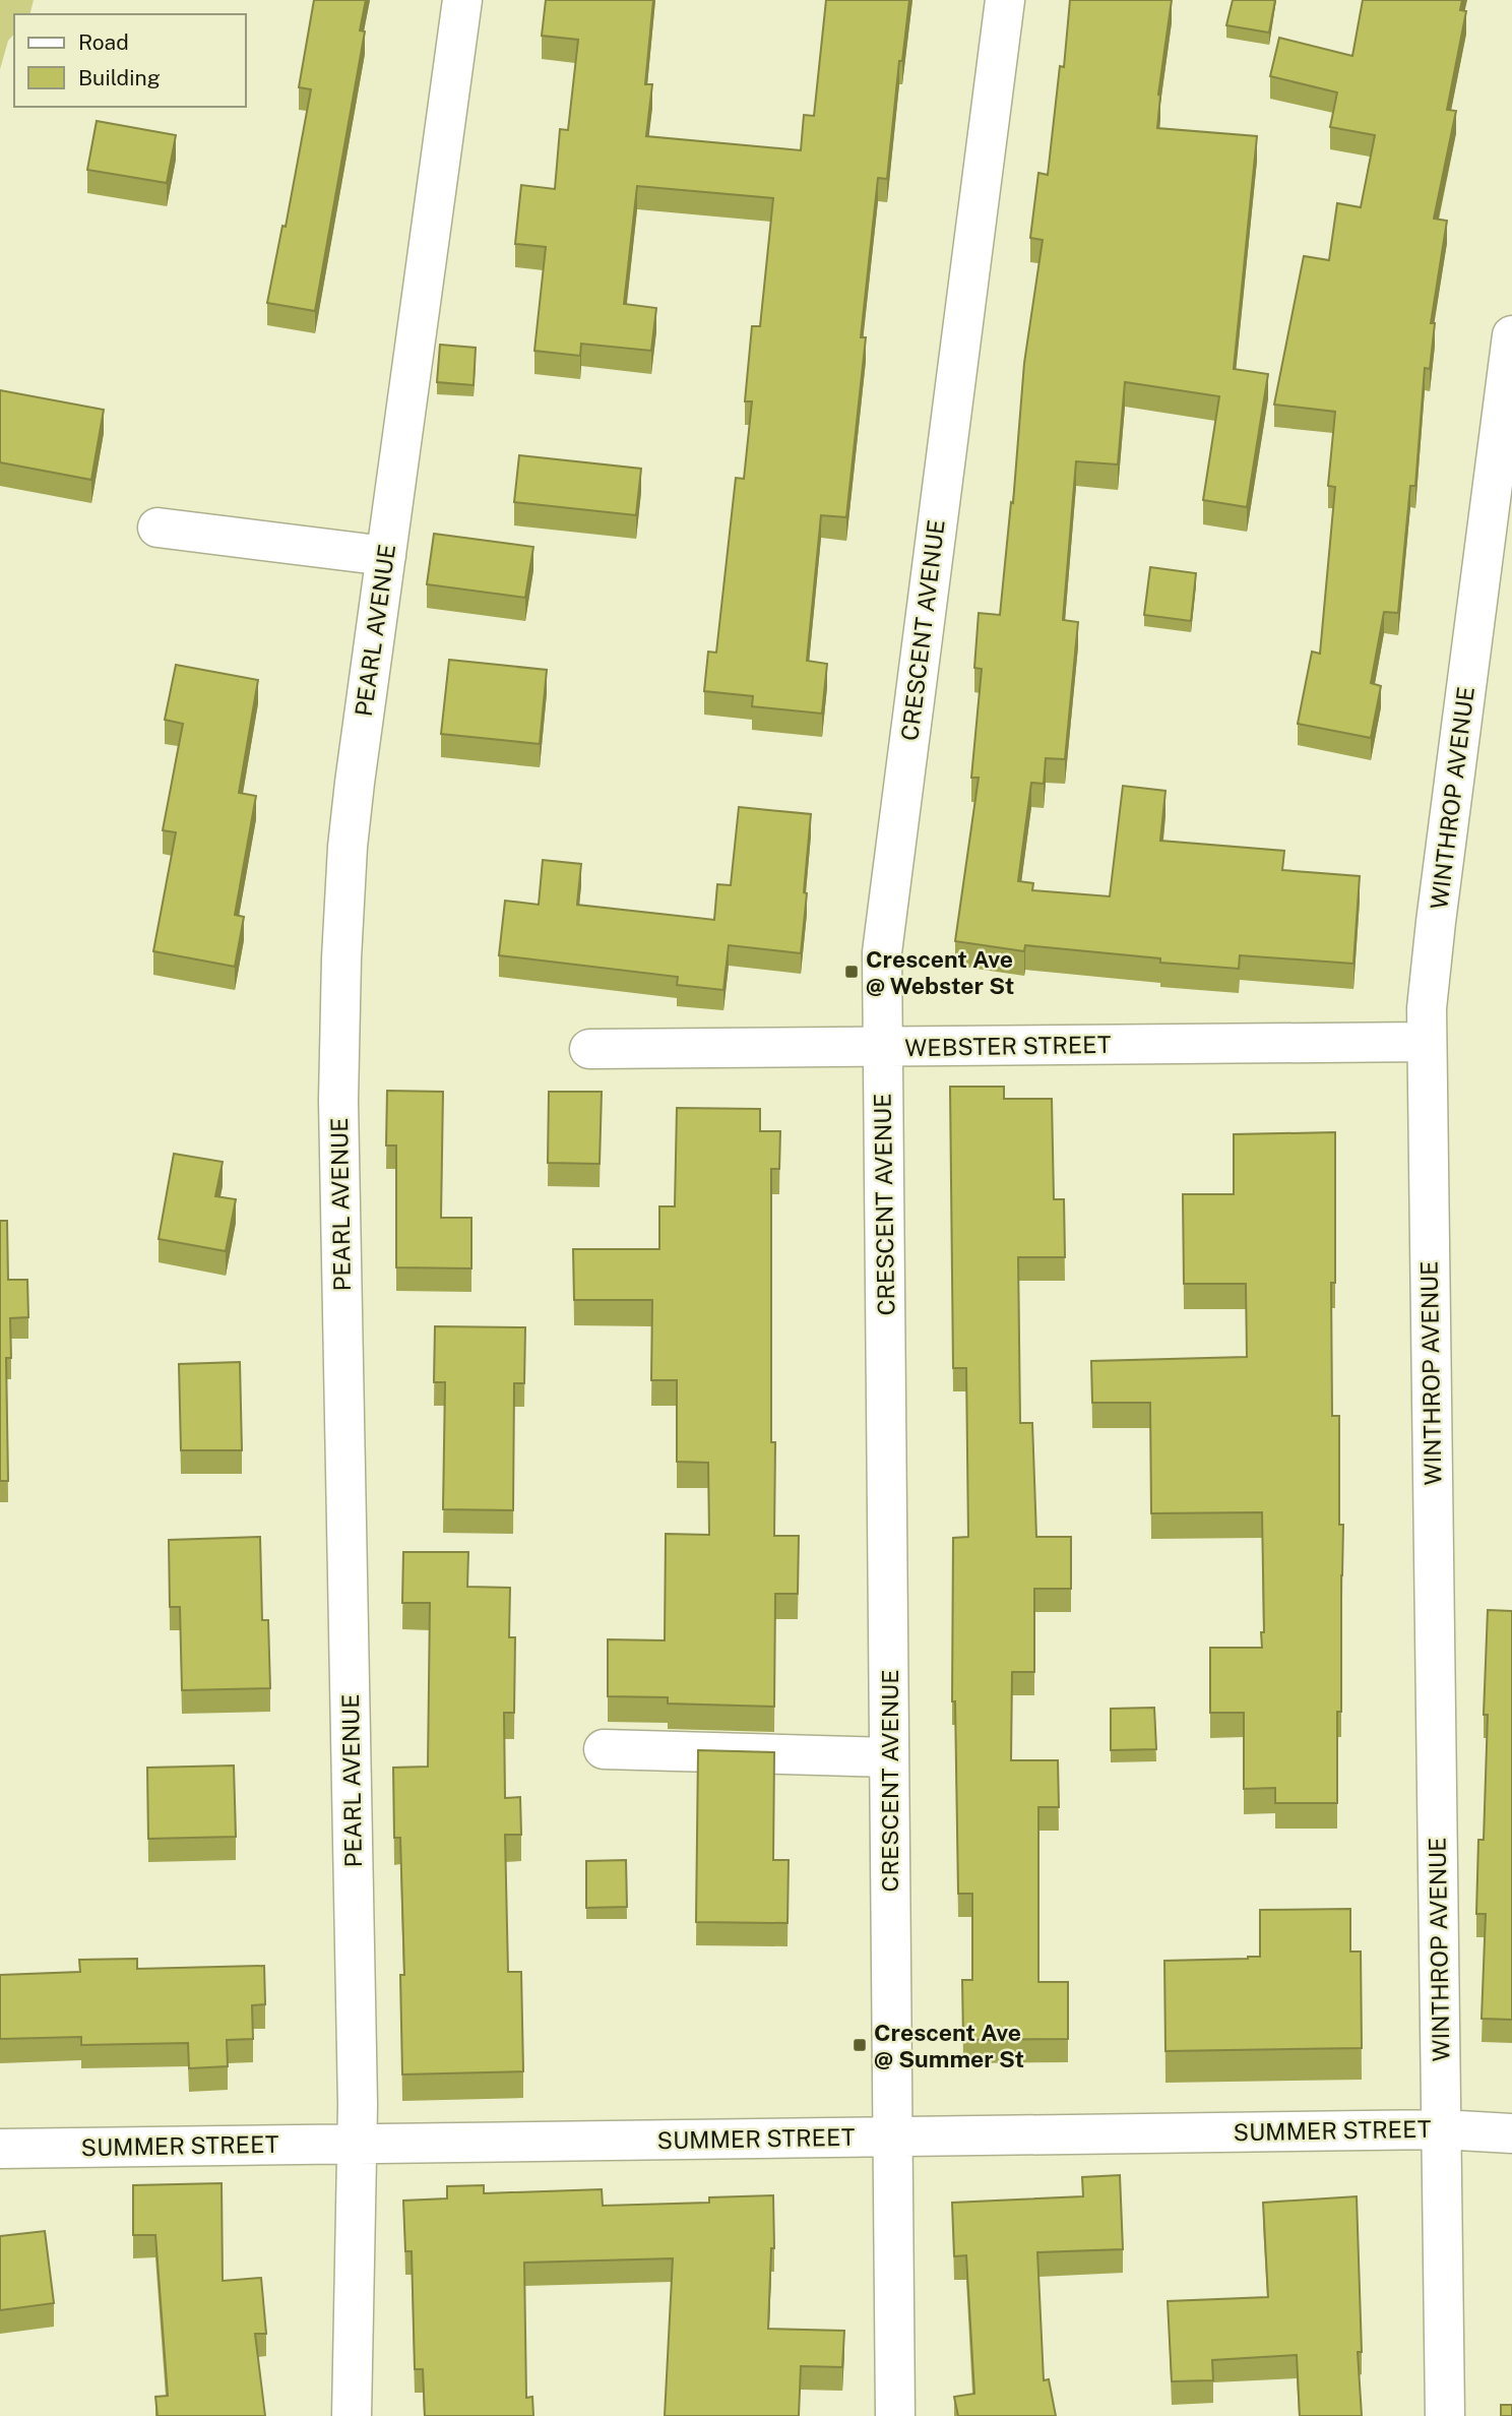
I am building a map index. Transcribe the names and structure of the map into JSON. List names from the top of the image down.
{
  "streets": {
    "street": [
      "PEARL AVENUE",
      "CRESCENT AVENUE",
      "WINTHROP AVENUE",
      "WEBSTER STREET",
      "SUMMER STREET"
    ]
  },
  "crossings": [
    ["PEARL AVENUE", "SUMMER STREET"],
    ["CRESCENT AVENUE", "WEBSTER STREET"],
    ["CRESCENT AVENUE", "SUMMER STREET"],
    ["WINTHROP AVENUE", "WEBSTER STREET"],
    ["WINTHROP AVENUE", "SUMMER STREET"]
  ],
  "places": {
    "transit": ["Crescent Ave @ Webster St", "Crescent Ave @ Summer St"]
  },
  "legend": ["Road", "Building"]
}
